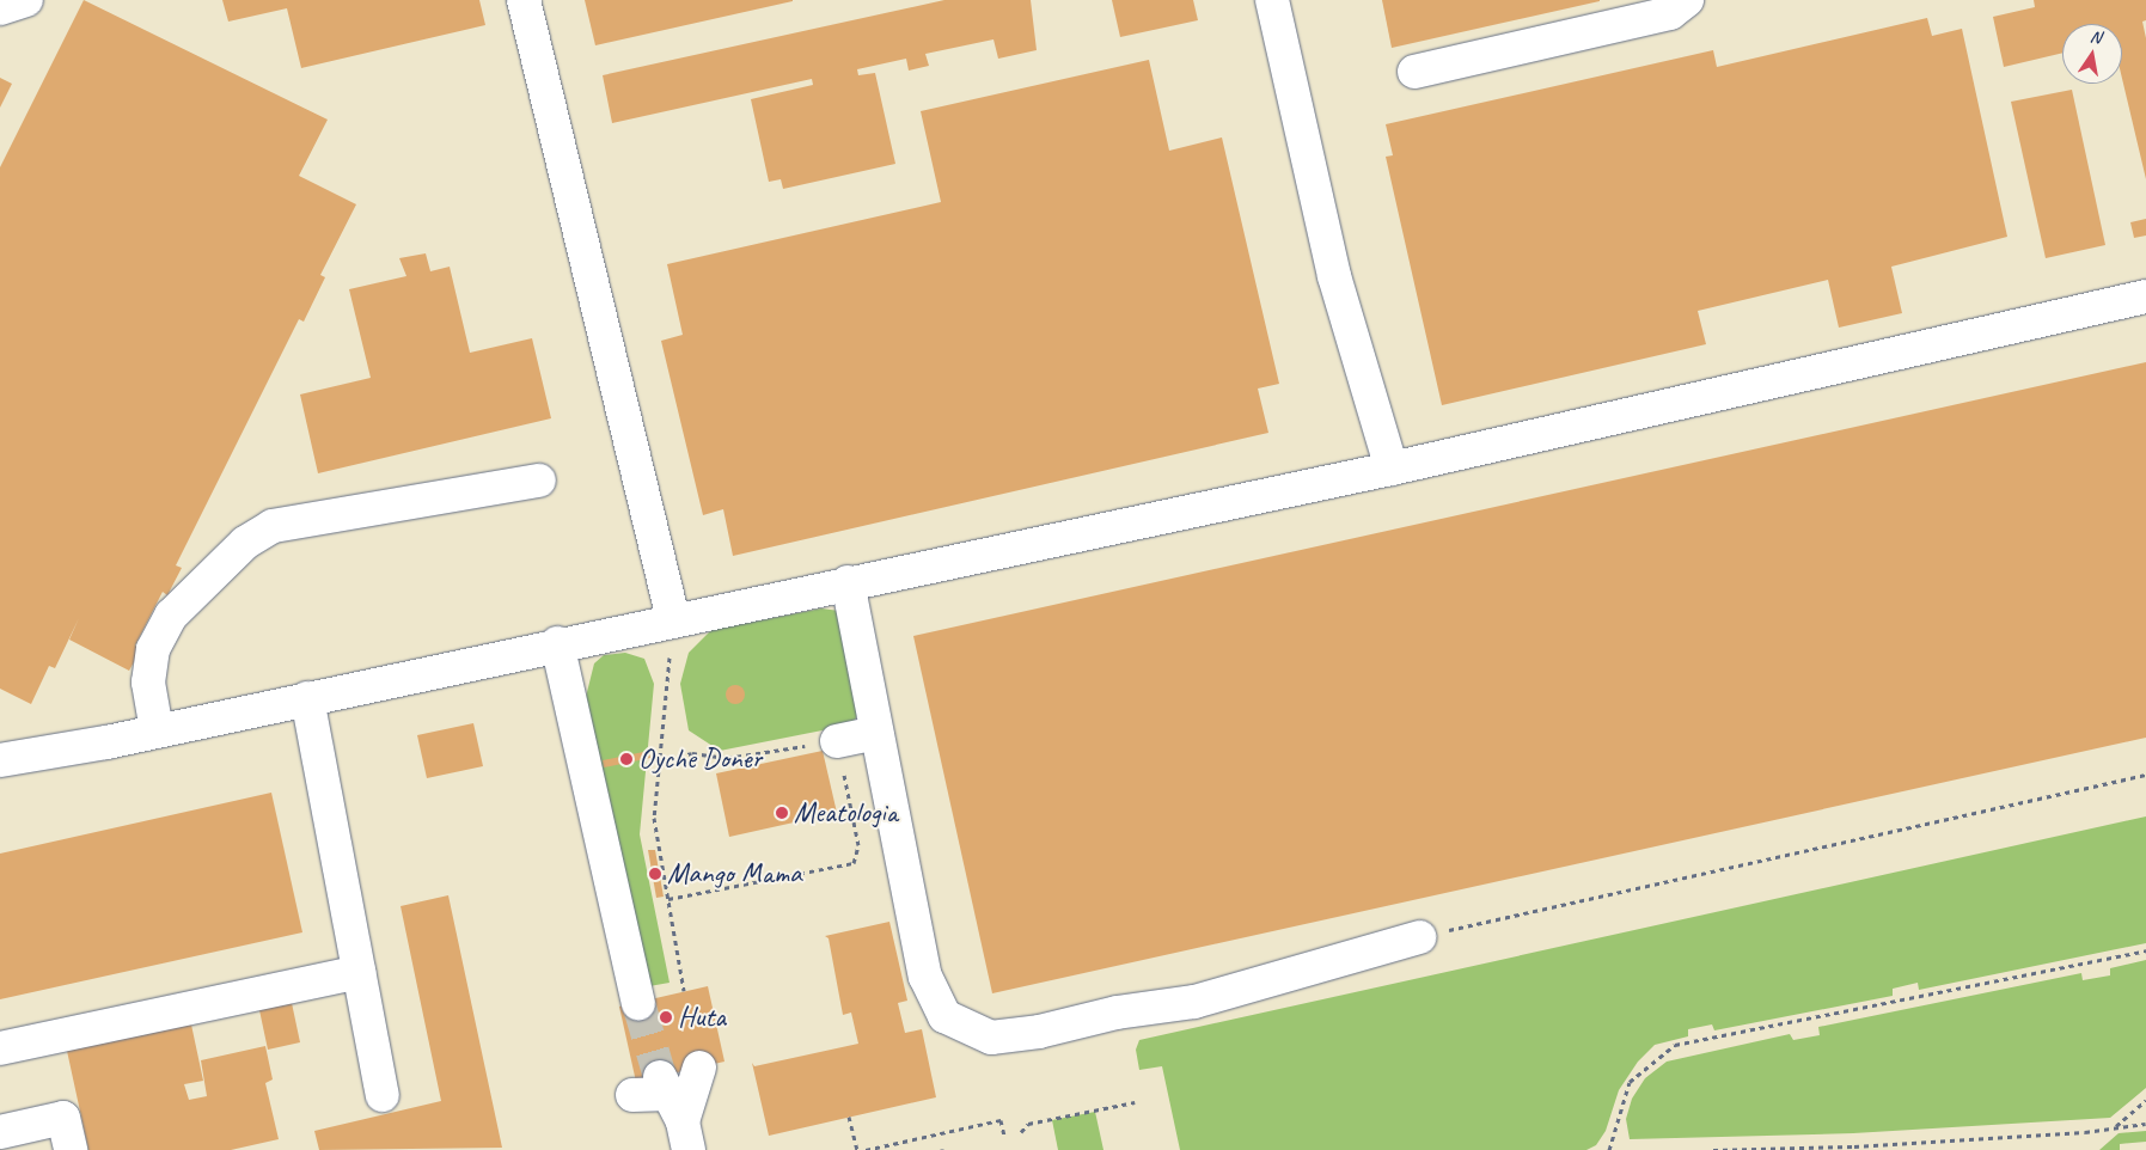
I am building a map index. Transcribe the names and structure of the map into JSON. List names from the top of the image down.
{
  "places": [
    "Oyche Doner",
    "Meatologia",
    "Mango Mama",
    "Huta"
  ],
  "north": "top"
}
